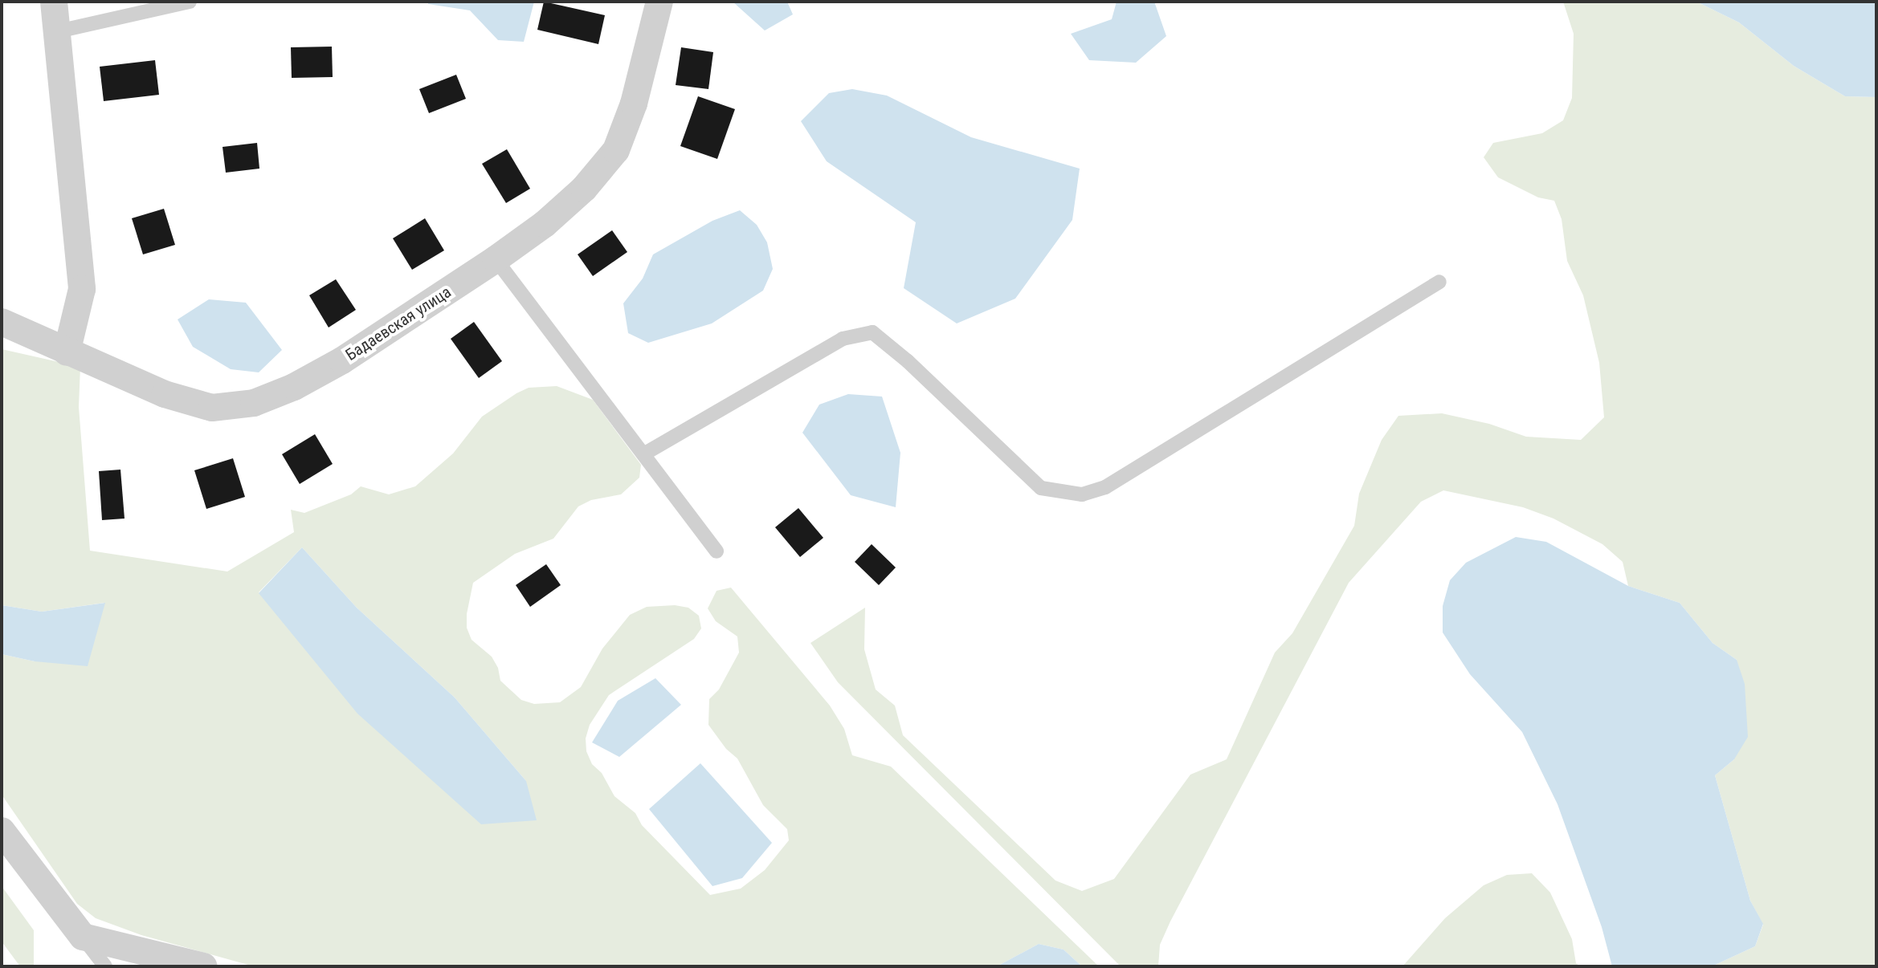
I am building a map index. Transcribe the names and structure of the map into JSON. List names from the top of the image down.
{
  "streets": {
    "street": ["Бадаевская улица"]
  }
}
